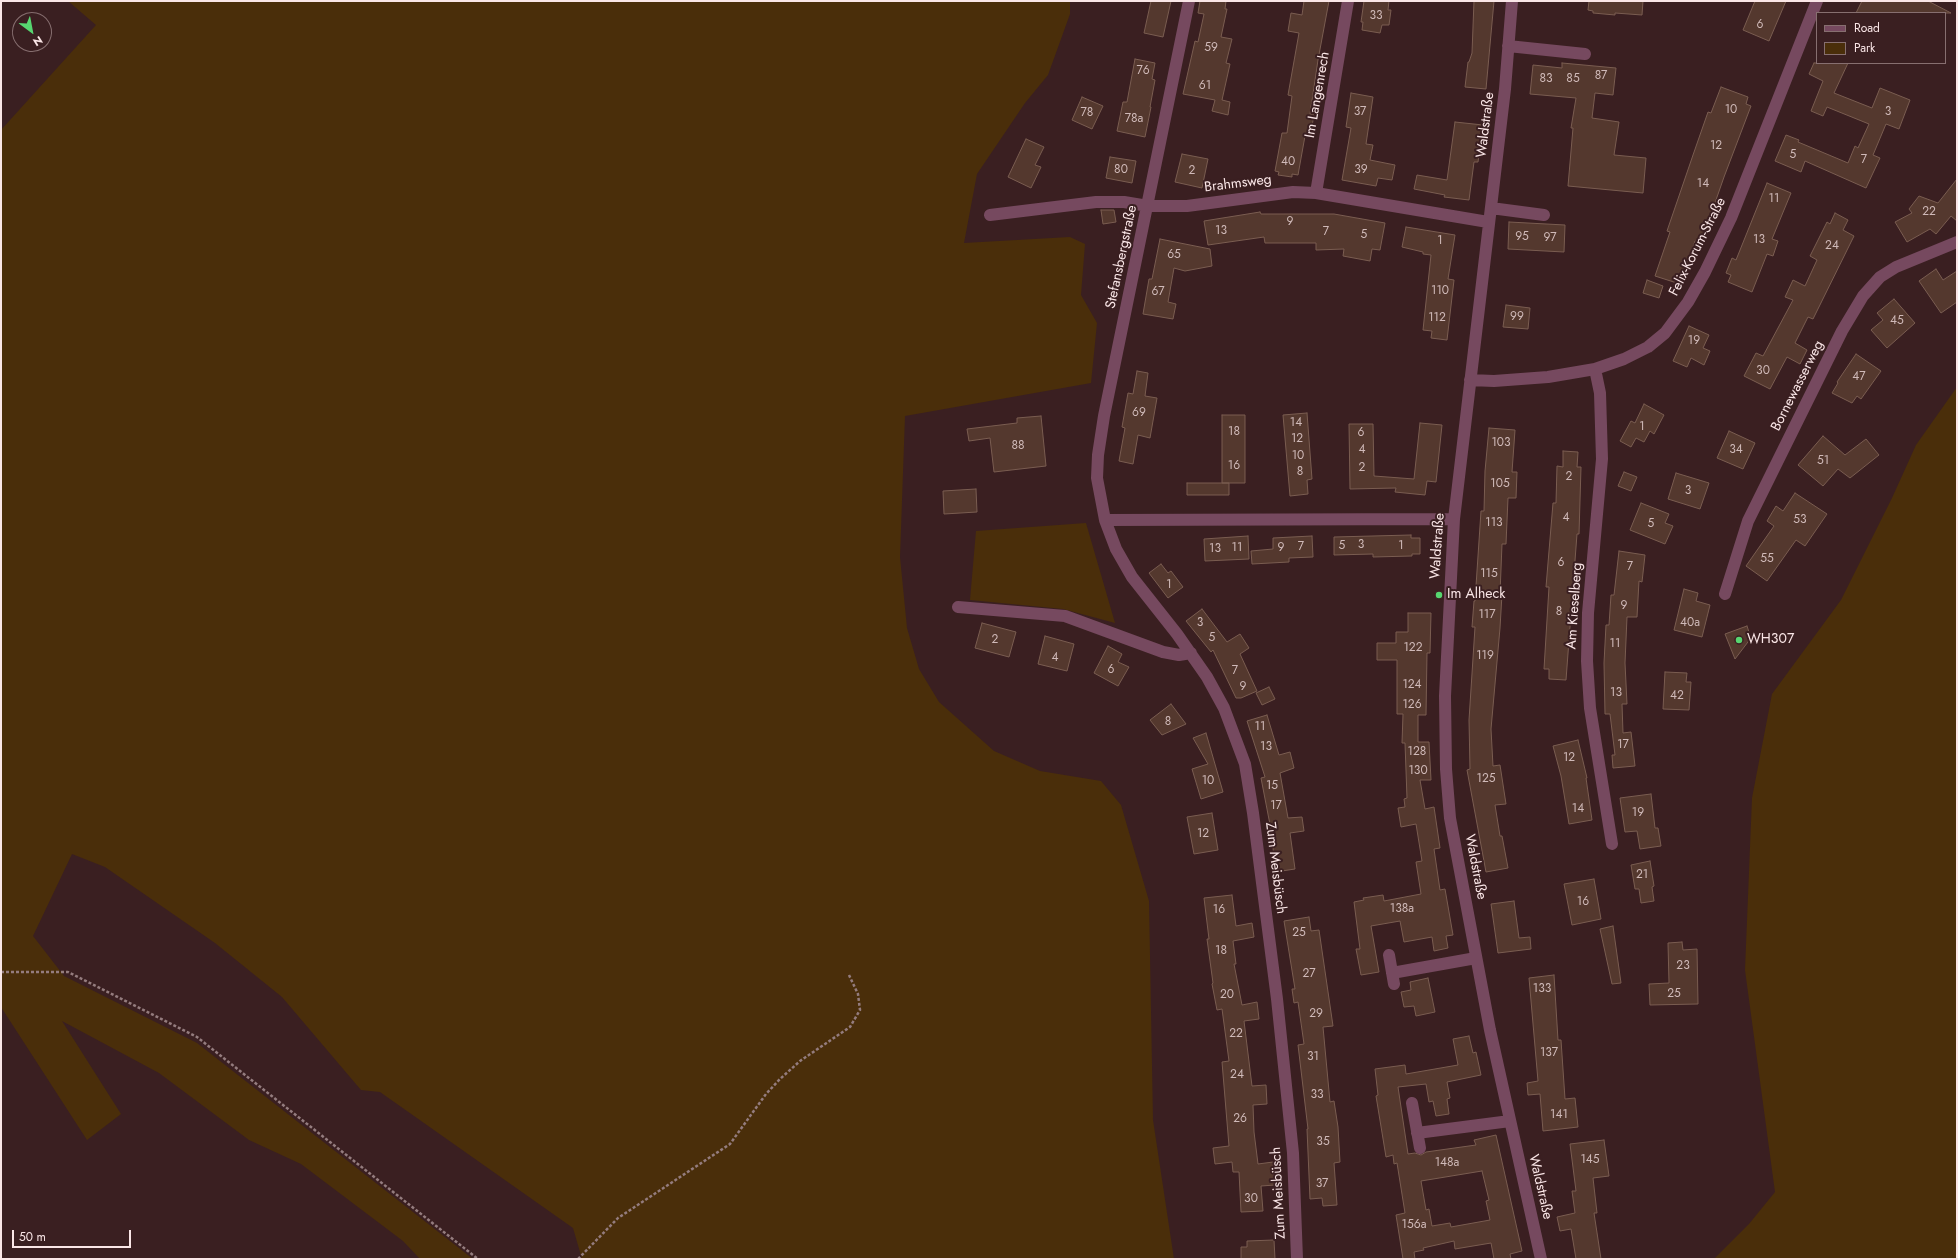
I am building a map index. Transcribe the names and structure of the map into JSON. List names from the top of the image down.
{
  "streets": {
    "street": [
      "Im Langenrech",
      "Waldstraße",
      "Brahmsweg",
      "Felix-Korum-Straße",
      "Stefansbergstraße",
      "Bornewasserweg",
      "Am Kieselberg",
      "Zum Meisbüsch"
    ]
  },
  "crossings": [
    ["Im Langenrech", "Brahmsweg"],
    ["Waldstraße", "Brahmsweg"],
    ["Waldstraße", "Felix-Korum-Straße"],
    ["Brahmsweg", "Stefansbergstraße"],
    ["Felix-Korum-Straße", "Am Kieselberg"],
    ["Stefansbergstraße", "Zum Meisbüsch"]
  ],
  "places": ["Im Alheck", "WH307"],
  "house_numbers": [
    "33",
    "6",
    "59",
    "76",
    "87",
    "83",
    "85",
    "61",
    "10",
    "37",
    "3",
    "78",
    "78a",
    "12",
    "5",
    "7",
    "40",
    "80",
    "39",
    "2",
    "14",
    "11",
    "22",
    "9",
    "13",
    "7",
    "5",
    "95",
    "97",
    "13",
    "1",
    "24",
    "65",
    "110",
    "67",
    "99",
    "112",
    "45",
    "19",
    "30",
    "47",
    "69",
    "14",
    "1",
    "18",
    "6",
    "12",
    "103",
    "88",
    "4",
    "34",
    "10",
    "51",
    "16",
    "2",
    "8",
    "2",
    "105",
    "3",
    "4",
    "53",
    "113",
    "5",
    "3",
    "5",
    "1",
    "7",
    "11",
    "9",
    "13",
    "55",
    "6",
    "7",
    "115",
    "1",
    "9",
    "8",
    "117",
    "3",
    "40a",
    "5",
    "2",
    "11",
    "122",
    "119",
    "4",
    "6",
    "7",
    "124",
    "9",
    "13",
    "42",
    "126",
    "8",
    "11",
    "17",
    "13",
    "128",
    "12",
    "130",
    "125",
    "10",
    "15",
    "17",
    "14",
    "19",
    "12",
    "21",
    "16",
    "138a",
    "16",
    "25",
    "18",
    "23",
    "27",
    "133",
    "25",
    "20",
    "29",
    "22",
    "137",
    "31",
    "24",
    "33",
    "141",
    "26",
    "35",
    "145",
    "148a",
    "37",
    "30",
    "156a"
  ],
  "legend": ["Road", "Park"],
  "scale_bar": "50 m",
  "north": "bottom right"
}
